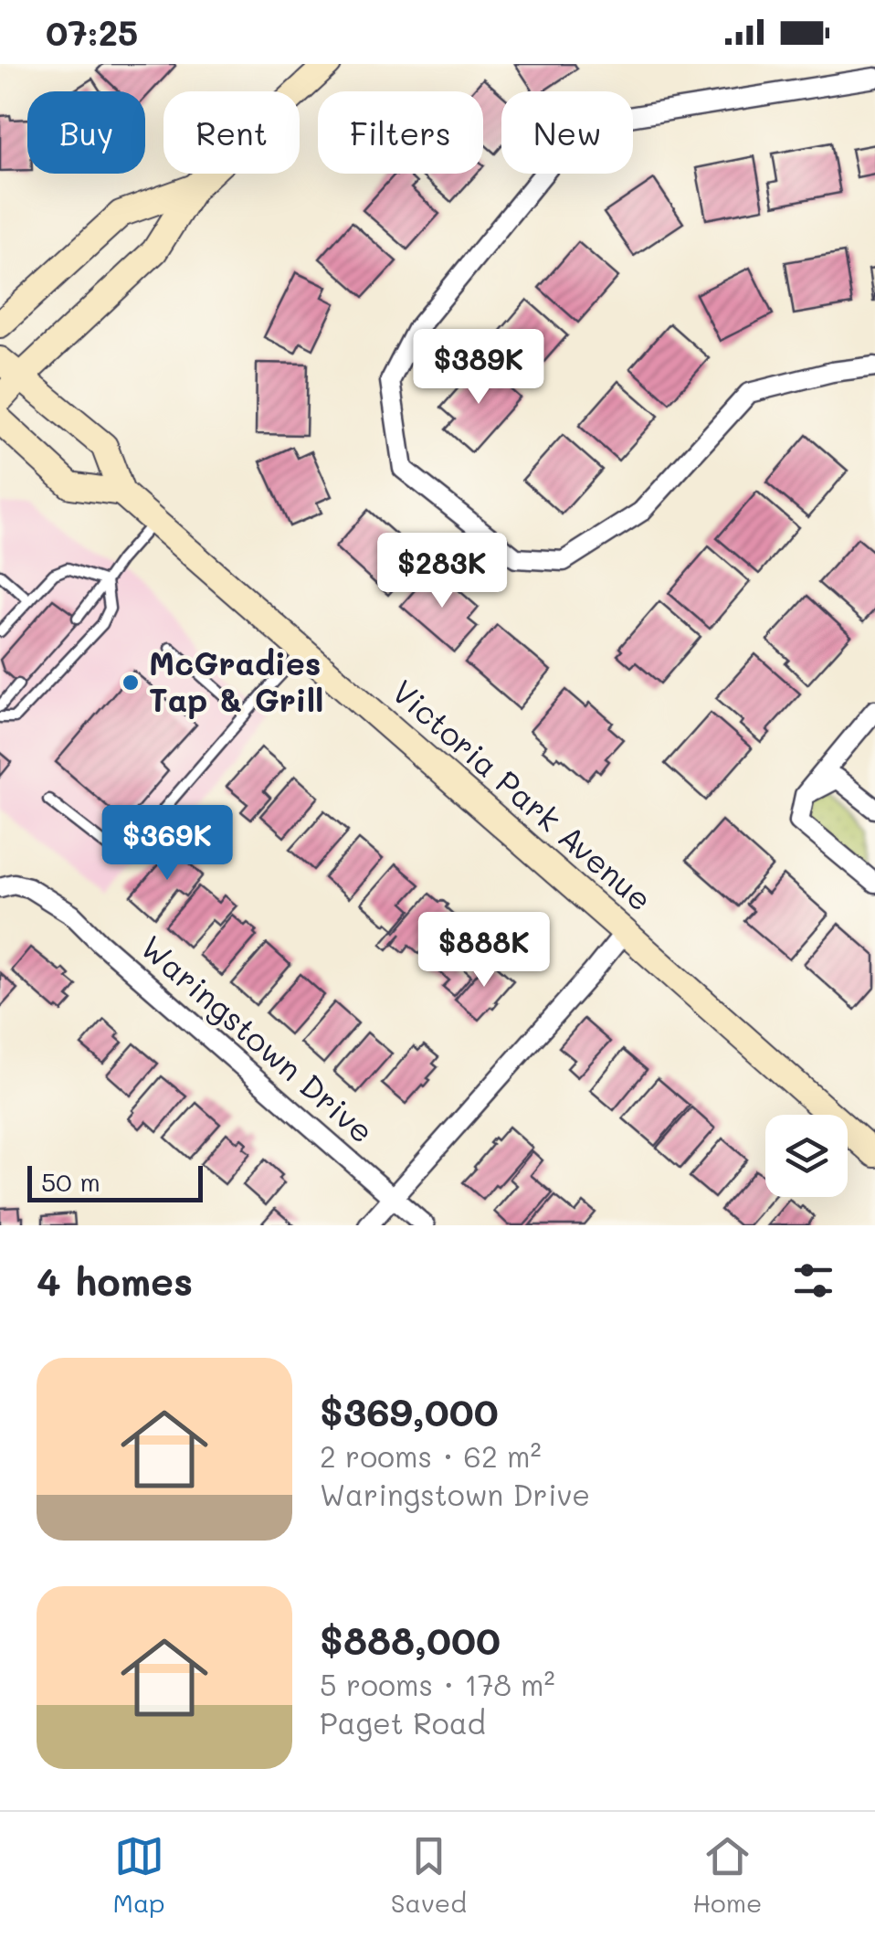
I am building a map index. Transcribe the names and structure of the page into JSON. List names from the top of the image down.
{
  "streets": {
    "main road": ["Victoria Park Avenue"],
    "street": ["Waringstown Drive"]
  },
  "places": ["McGradies Tap & Grill"],
  "scale_bar": "50 m",
  "page": {
    "status": "07:25",
    "chip": [
      "Buy",
      "Rent",
      "Filters",
      "New"
    ],
    "price": [
      "$389K",
      "$283K",
      "$369K",
      "$888K"
    ],
    "scale": "50 m",
    "heading": "4 homes",
    "list": [
      {
        "name": "$369,000",
        "note": "2 rooms · 62 m² · Waringstown Drive"
      },
      {
        "name": "$888,000",
        "note": "5 rooms · 178 m² · Paget Road"
      }
    ],
    "tabs": ["Map", "Saved", "Home"]
  }
}
